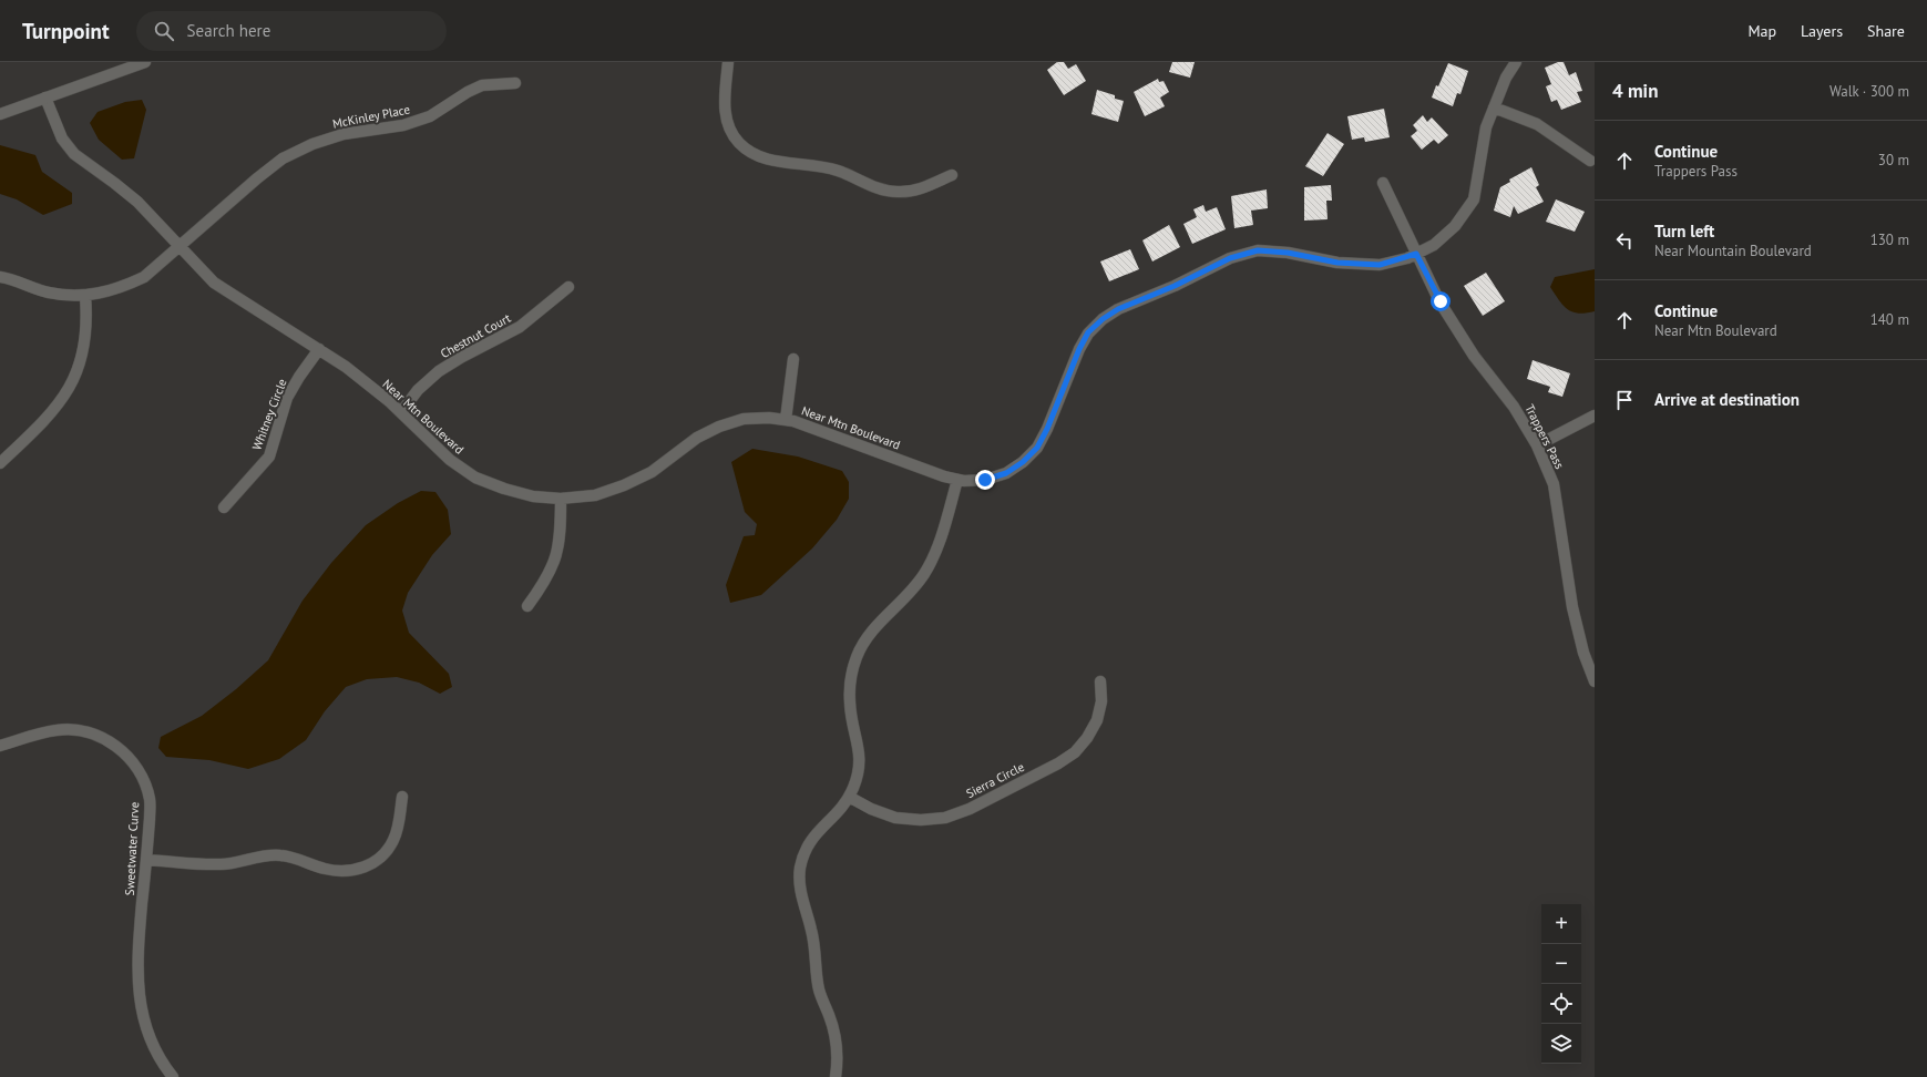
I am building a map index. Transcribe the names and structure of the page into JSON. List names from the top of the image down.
{
  "streets": {
    "street": [
      "McKinley Place",
      "Chestnut Court",
      "Whitney Circle",
      "Near Mtn Boulevard",
      "Trappers Pass",
      "Sierra Circle",
      "Sweetwater Curve"
    ]
  },
  "crossings": [
    ["McKinley Place", "Near Mtn Boulevard"],
    ["Chestnut Court", "Near Mtn Boulevard"],
    ["Whitney Circle", "Near Mtn Boulevard"],
    ["Near Mtn Boulevard", "Trappers Pass"]
  ],
  "page": {
    "header": "Turnpoint",
    "search": "Search here",
    "nav": ["Map", "Layers", "Share"],
    "heading": ["4 min", "Walk · 300 m"],
    "list": [
      ["Continue", "Trappers Pass", "30 m"],
      ["Turn left", "Near Mountain Boulevard", "130 m"],
      ["Continue", "Near Mtn Boulevard", "140 m"],
      "Arrive at destination"
    ],
    "map_buttons": ["+", "−"]
  }
}
